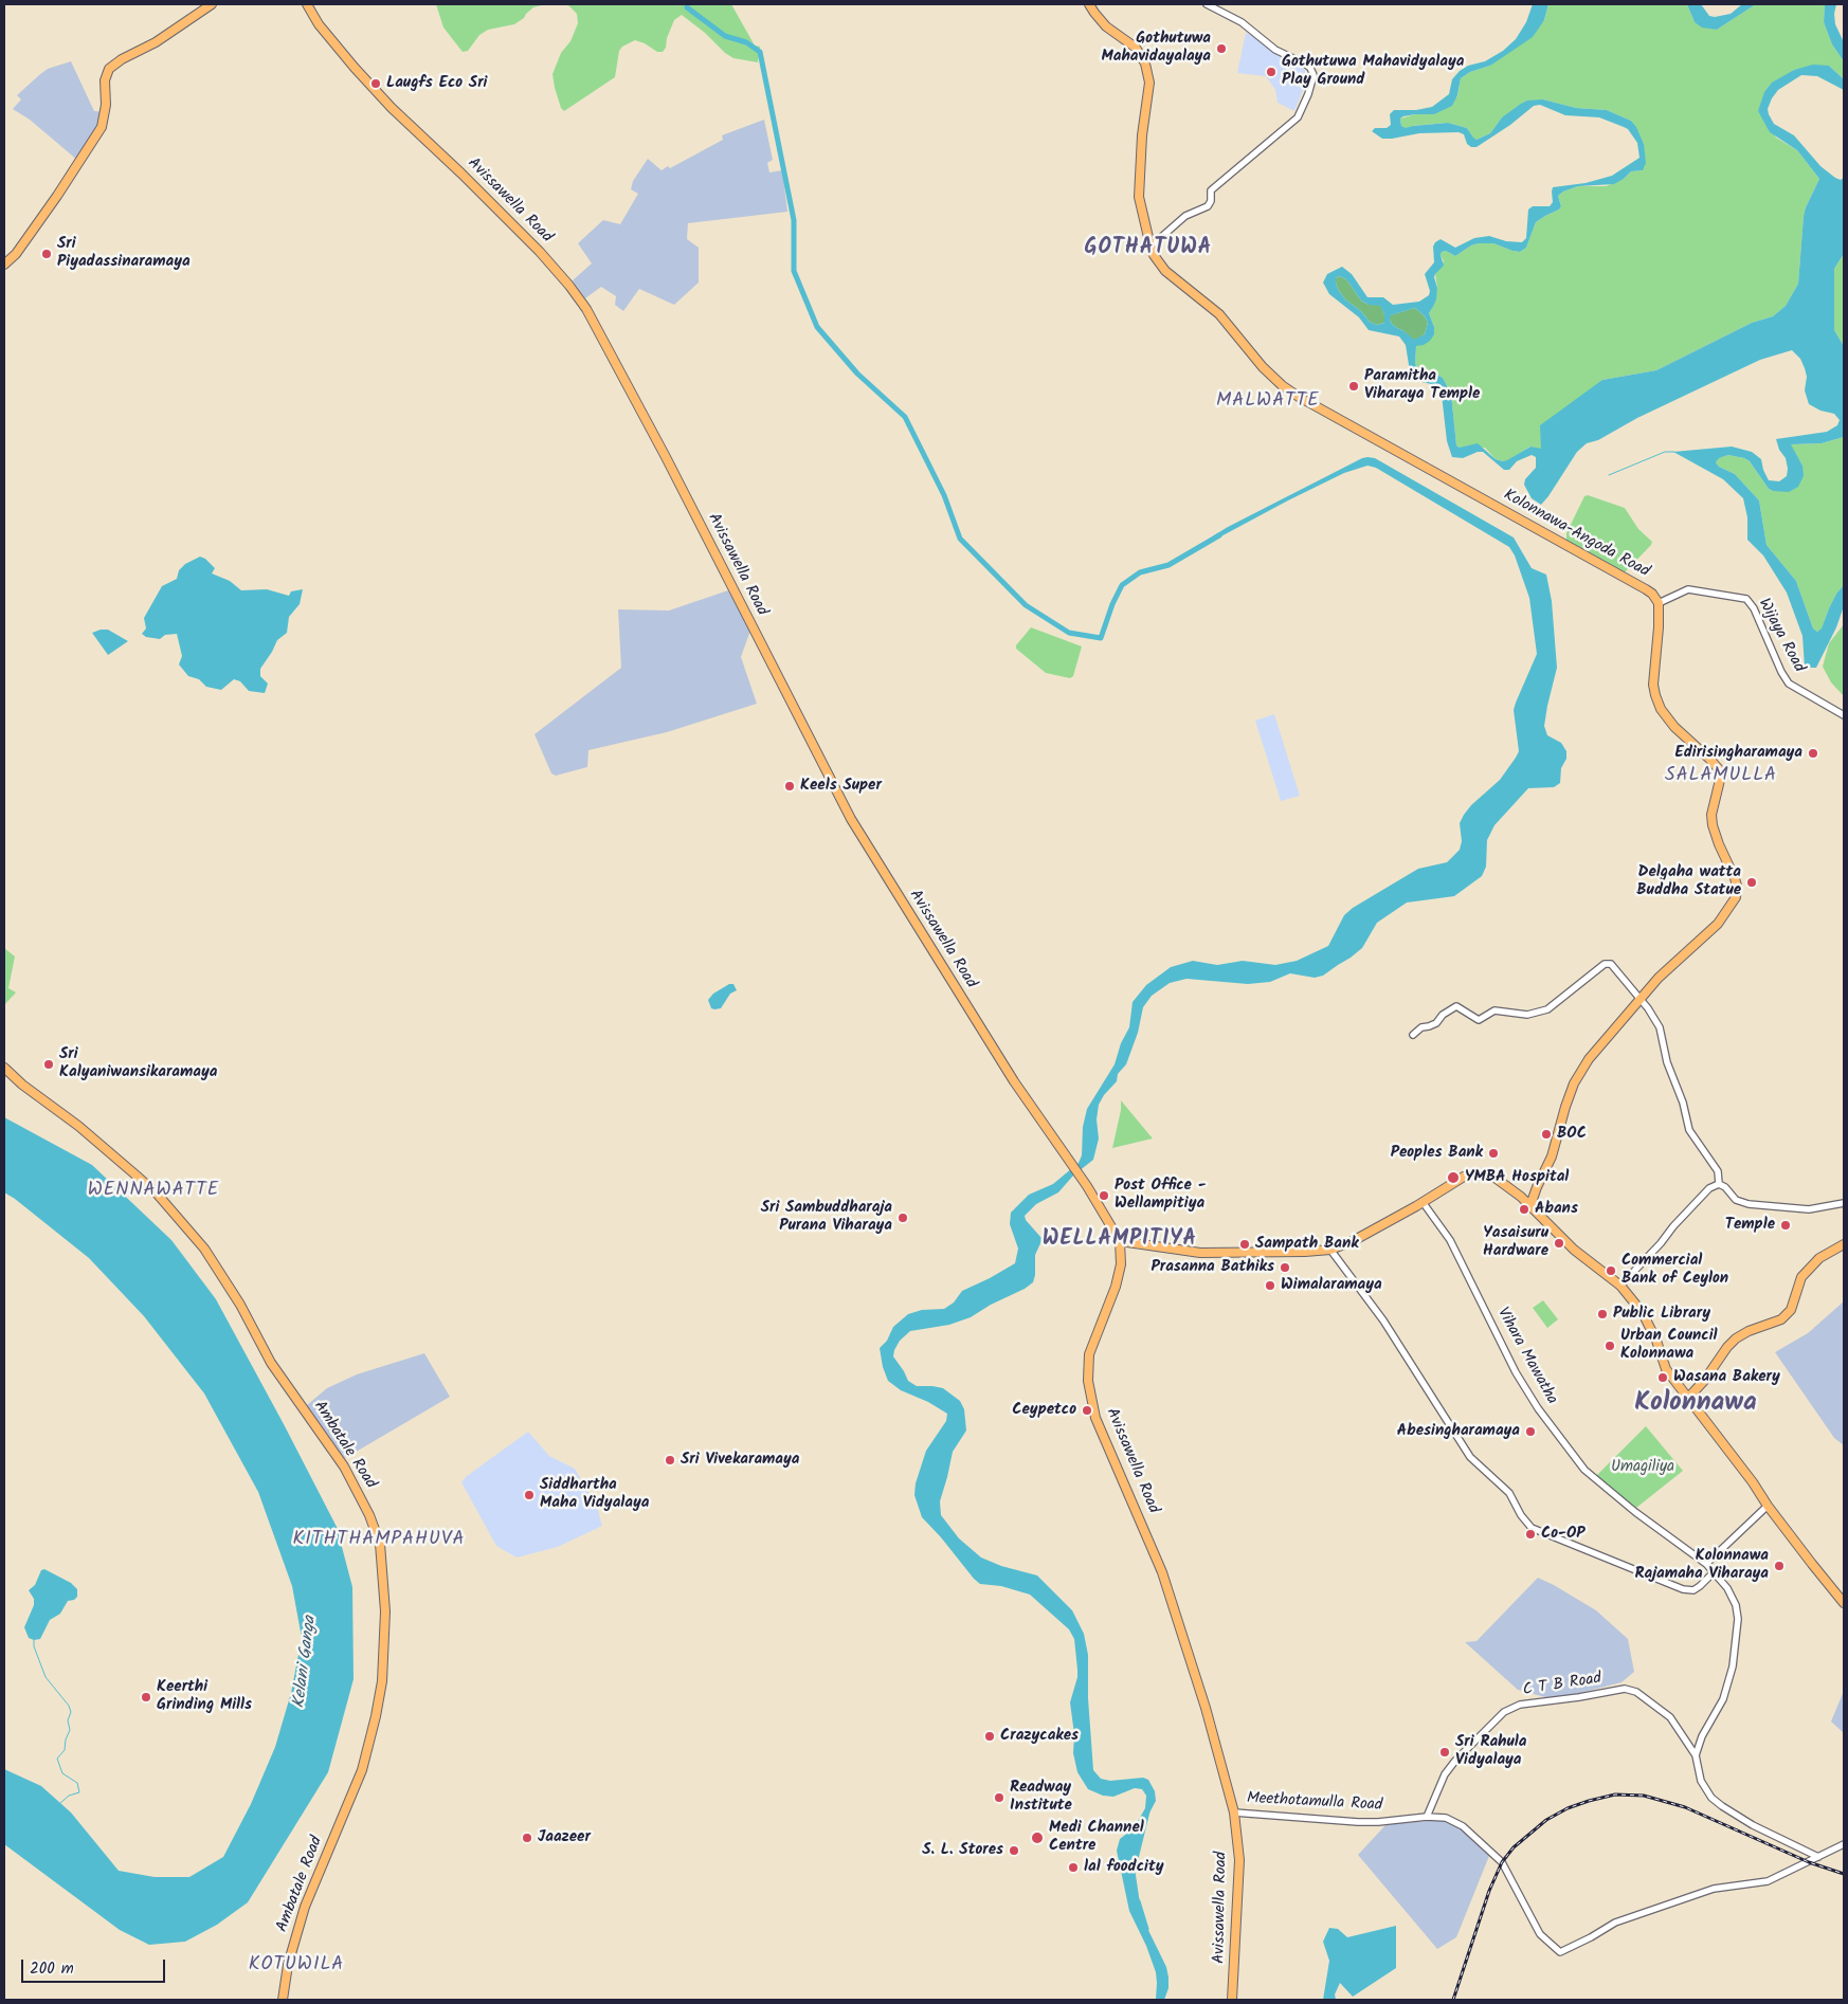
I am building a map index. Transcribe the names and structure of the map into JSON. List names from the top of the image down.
{
  "streets": {
    "main road": ["Avissawella Road", "Kolonnawa-Angoda Road", "Ambatale Road"],
    "street": [
      "Wijaya Road",
      "Vihara Mawatha",
      "C T B Road",
      "Meethotamulla Road"
    ]
  },
  "crossings": [
    ["Avissawella Road", "Meethotamulla Road"],
    ["Kolonnawa-Angoda Road", "Wijaya Road"],
    ["Vihara Mawatha", "C T B Road"],
    ["C T B Road", "Meethotamulla Road"]
  ],
  "districts": [
    "GOTHATUWA",
    "MALWATTE",
    "SALAMULLA",
    "WENNAWATTE",
    "WELLAMPITIYA",
    "Kolonnawa",
    "KITHTHAMPAHUVA",
    "KOTUWILA"
  ],
  "water": ["Kelani Ganga"],
  "parks": ["Umagiliya"],
  "places": [
    "Gothutuwa Mahavidayalaya",
    "Gothutuwa Mahavidyalaya Play Ground",
    "Laugfs Eco Sri",
    "Sri Piyadassinaramaya",
    "Paramitha Viharaya Temple",
    "Edirisingharamaya",
    "Keels Super",
    "Delgaha watta Buddha Statue",
    "Sri Kalyaniwansikaramaya",
    "BOC",
    "Peoples Bank",
    "YMBA Hospital",
    "Post Office - Wellampitiya",
    "Abans",
    "Sri Sambuddharaja Purana Viharaya",
    "Temple",
    "Yasaisuru Hardware",
    "Sampath Bank",
    "Prasanna Bathiks",
    "Commercial Bank of Ceylon",
    "Wimalaramaya",
    "Public Library",
    "Urban Council Kolonnawa",
    "Wasana Bakery",
    "Ceypetco",
    "Abesingharamaya",
    "Sri Vivekaramaya",
    "Siddhartha Maha Vidyalaya",
    "Co-OP",
    "Kolonnawa Rajamaha Viharaya",
    "Keerthi Grinding Mills",
    "Crazycakes",
    "Sri Rahula Vidyalaya",
    "Readway Institute",
    "Jaazeer",
    "Medi Channel Centre",
    "S. L. Stores",
    "lal foodcity"
  ],
  "scale_bar": "200 m"
}
